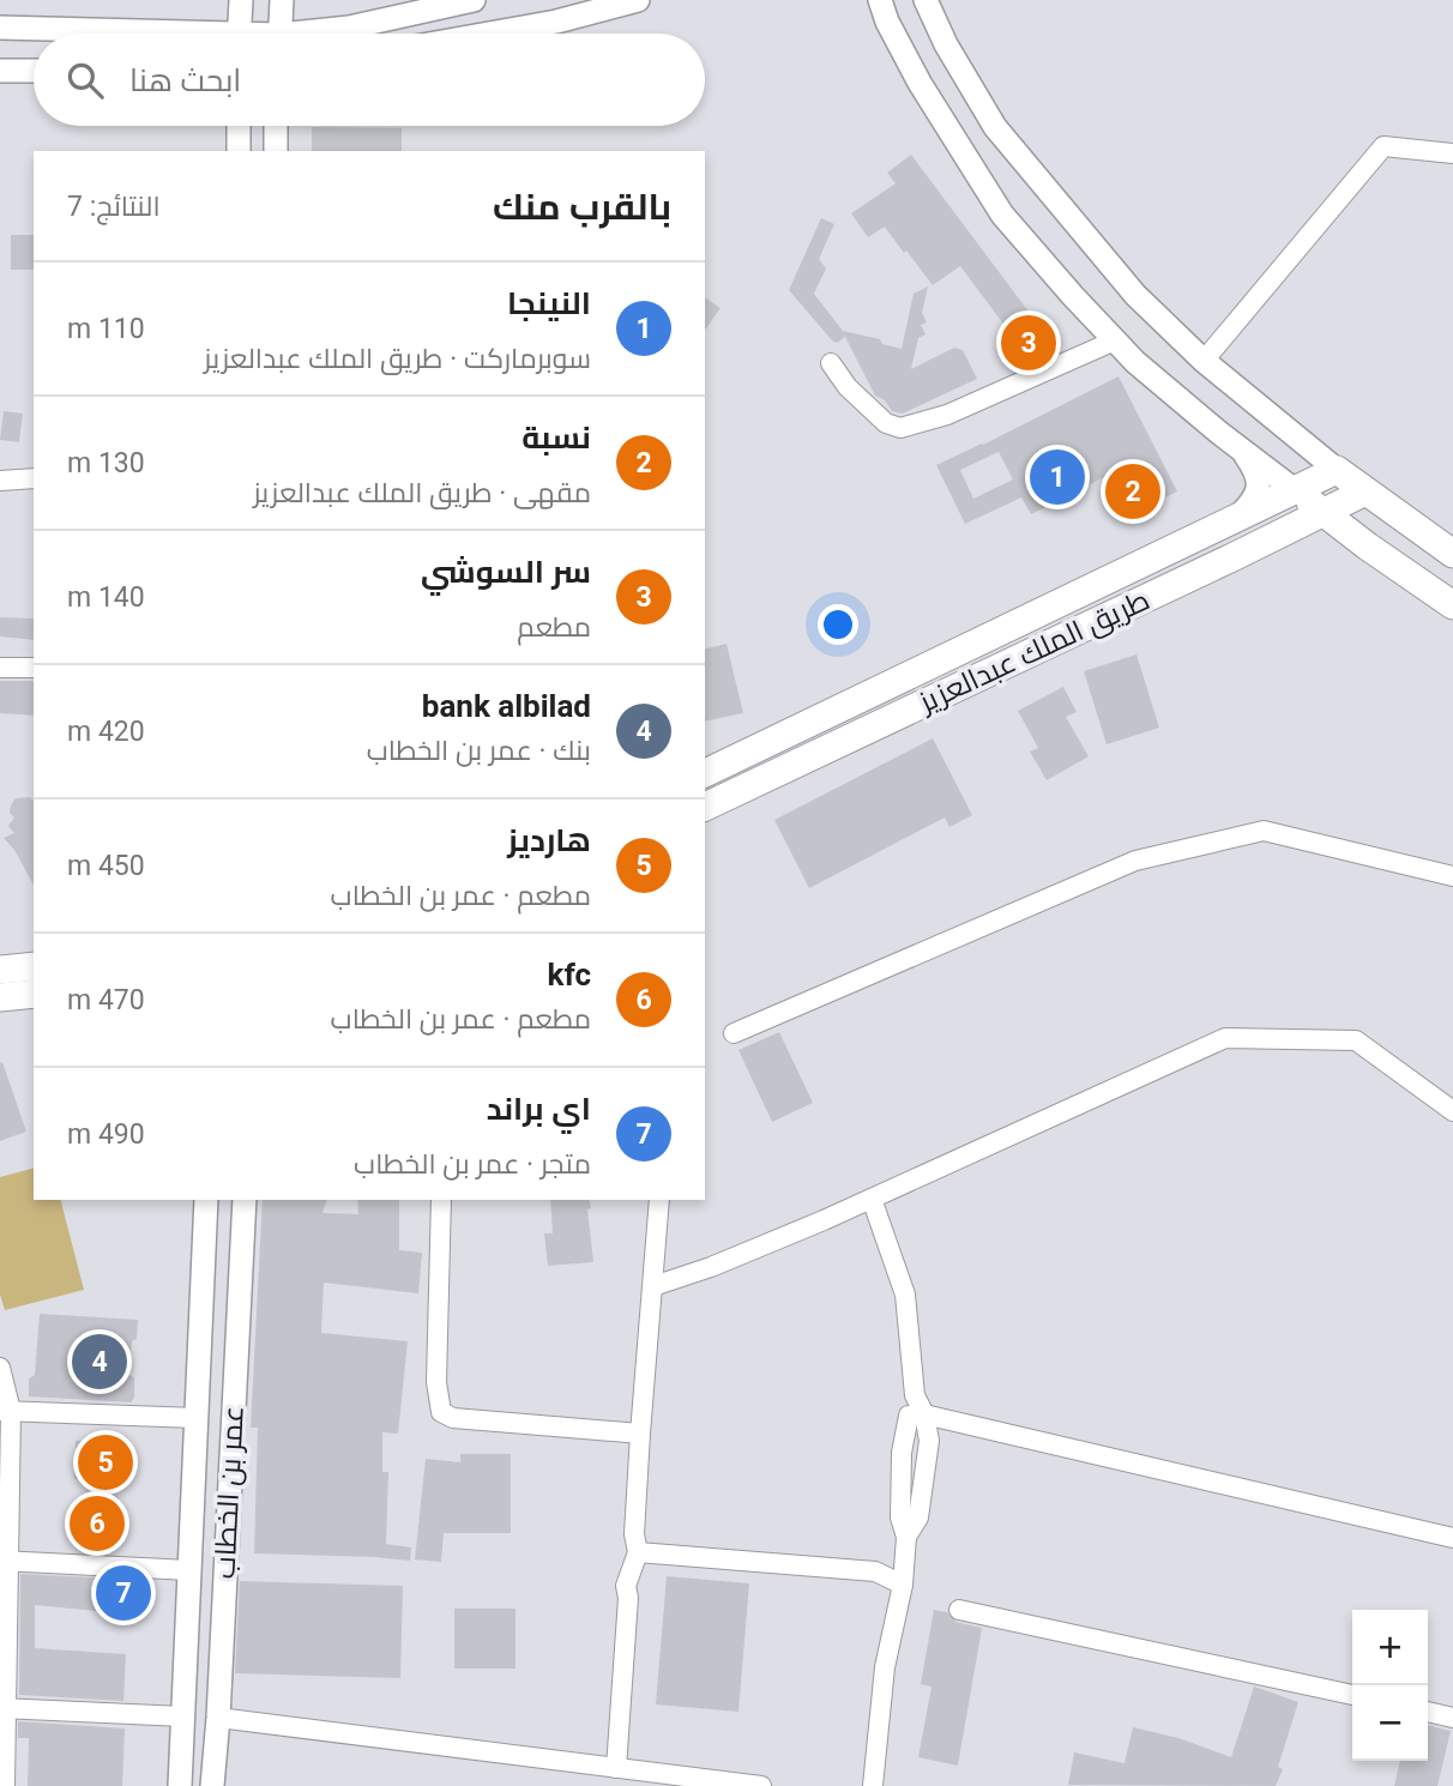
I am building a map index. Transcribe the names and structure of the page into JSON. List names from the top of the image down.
{
  "streets": {
    "main road": ["طريق الملك عبدالعزيز"],
    "street": ["عمر بن الخطاب"]
  },
  "page": {
    "search": "ابحث هنا",
    "heading": ["بالقرب منك", "النتائج: 7"],
    "list": [
      {
        "mark": "1",
        "name": "النينجا",
        "note": "سوبرماركت · طريق الملك عبدالعزيز",
        "value": "110 m"
      },
      {
        "mark": "2",
        "name": "نسبة",
        "note": "مقهى · طريق الملك عبدالعزيز",
        "value": "130 m"
      },
      {
        "mark": "3",
        "name": "سر السوشي",
        "note": "مطعم",
        "value": "140 m"
      },
      {
        "mark": "4",
        "name": "bank albilad",
        "note": "بنك · عمر بن الخطاب",
        "value": "420 m"
      },
      {
        "mark": "5",
        "name": "هارديز",
        "note": "مطعم · عمر بن الخطاب",
        "value": "450 m"
      },
      {
        "mark": "6",
        "name": "kfc",
        "note": "مطعم · عمر بن الخطاب",
        "value": "470 m"
      },
      {
        "mark": "7",
        "name": "اي براند",
        "note": "متجر · عمر بن الخطاب",
        "value": "490 m"
      }
    ],
    "pins": [
      "3",
      "1",
      "2",
      "4",
      "5",
      "6",
      "7"
    ],
    "map_buttons": ["+", "−"]
  }
}
